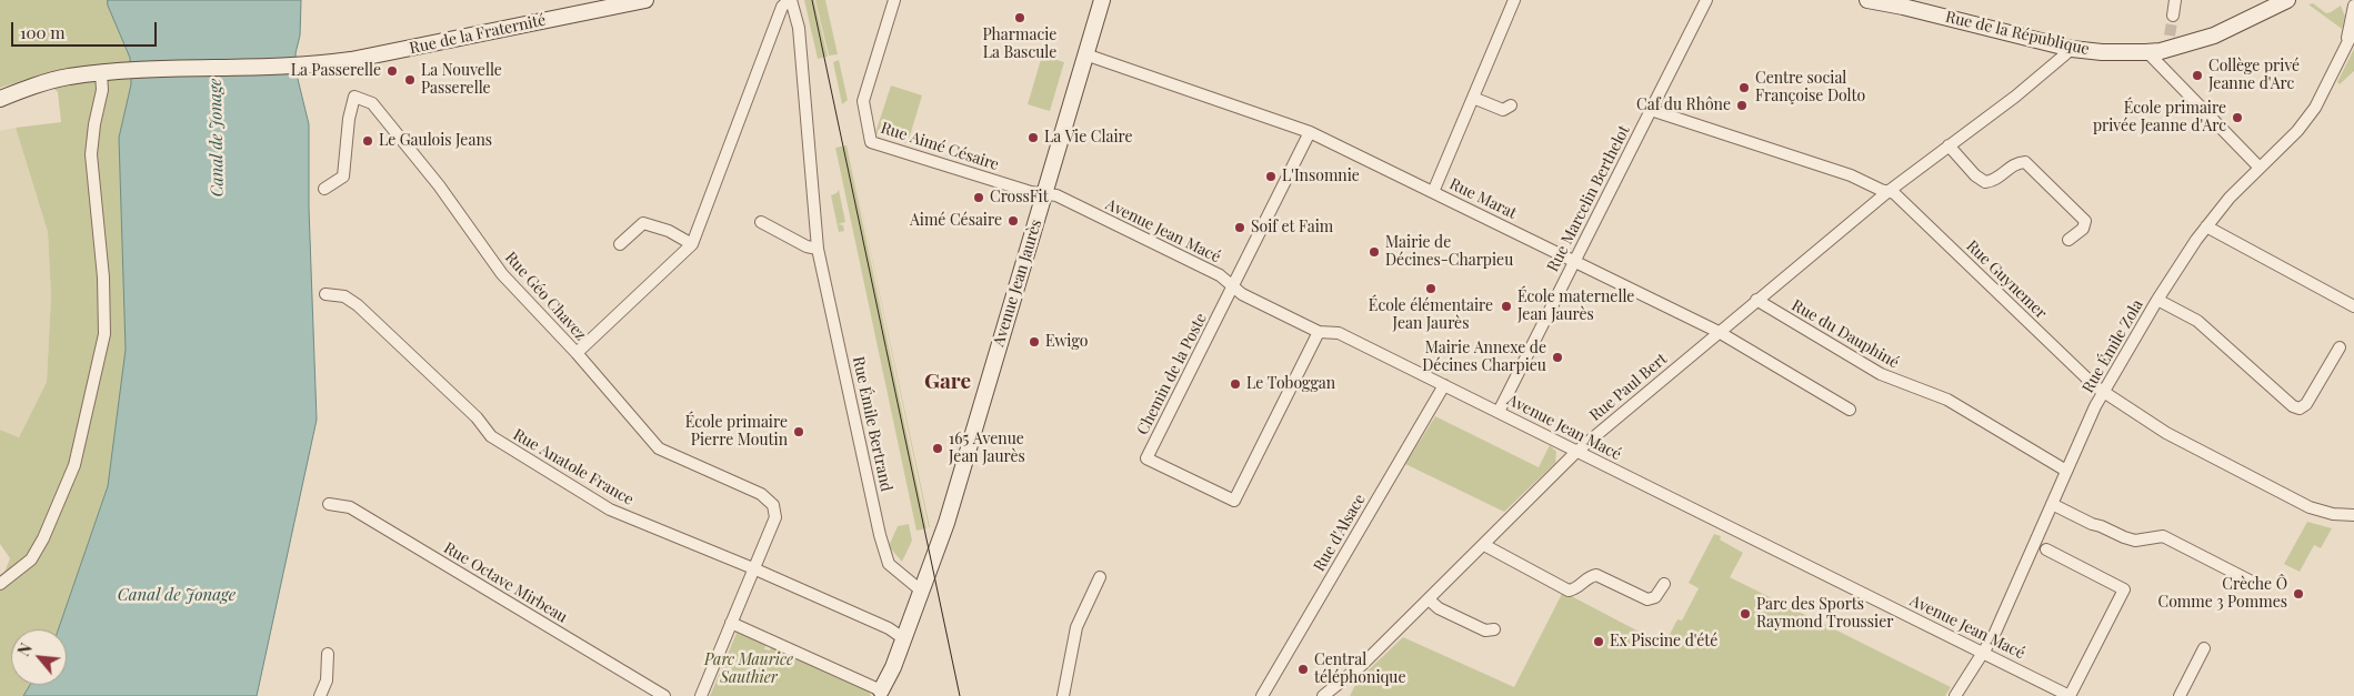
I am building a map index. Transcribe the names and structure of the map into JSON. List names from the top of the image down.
{
  "streets": {
    "street": [
      "Rue de la République",
      "Rue de la Fraternité",
      "Rue Aimé Césaire",
      "Rue Marat",
      "Rue Marcelin Berthelot",
      "Avenue Jean Macé",
      "Rue Guynemer",
      "Avenue Jean Jaurès",
      "Rue Géo Chavez",
      "Rue du Dauphiné",
      "Rue Émile Zola",
      "Chemin de la Poste",
      "Rue Paul Bert",
      "Rue Émile Bertrand",
      "Rue Anatole France",
      "Rue d'Alsace",
      "Rue Octave Mirbeau"
    ]
  },
  "crossings": [
    ["Rue de la République", "Rue Paul Bert"],
    ["Rue Aimé Césaire", "Avenue Jean Macé"],
    ["Rue Aimé Césaire", "Avenue Jean Jaurès"],
    ["Rue Marat", "Rue Marcelin Berthelot"],
    ["Rue Marat", "Avenue Jean Jaurès"],
    ["Rue Marat", "Rue Paul Bert"],
    ["Rue Marcelin Berthelot", "Avenue Jean Macé"],
    ["Rue Marcelin Berthelot", "Rue Guynemer"],
    ["Avenue Jean Macé", "Avenue Jean Jaurès"],
    ["Avenue Jean Macé", "Rue Émile Zola"],
    ["Avenue Jean Macé", "Chemin de la Poste"],
    ["Avenue Jean Macé", "Rue Paul Bert"],
    ["Avenue Jean Macé", "Rue d'Alsace"],
    ["Rue Guynemer", "Rue Émile Zola"],
    ["Rue Guynemer", "Rue Paul Bert"],
    ["Avenue Jean Jaurès", "Rue Émile Bertrand"],
    ["Avenue Jean Jaurès", "Rue Anatole France"],
    ["Rue Géo Chavez", "Rue Anatole France"],
    ["Rue du Dauphiné", "Rue Émile Zola"],
    ["Rue du Dauphiné", "Rue Paul Bert"]
  ],
  "districts": ["Gare"],
  "water": ["Canal de Jonage"],
  "parks": ["Parc Maurice Sauthier"],
  "places": [
    "Pharmacie La Bascule",
    "La Passerelle",
    "Collège privé Jeanne d'Arc",
    "La Nouvelle Passerelle",
    "Centre social Françoise Dolto",
    "Caf du Rhône",
    "École primaire privée Jeanne d'Arc",
    "La Vie Claire",
    "Le Gaulois Jeans",
    "L'Insomnie",
    "CrossFit",
    "Aimé Césaire",
    "Soif et Faim",
    "Mairie de Décines-Charpieu",
    "École élémentaire Jean Jaurès",
    "École maternelle Jean Jaurès",
    "Ewigo",
    "Mairie Annexe de Décines Charpieu",
    "Le Toboggan",
    "École primaire Pierre Moutin",
    "165 Avenue Jean Jaurès",
    "Crèche Ô Comme 3 Pommes",
    "Parc des Sports Raymond Troussier",
    "Ex Piscine d'été",
    "Central téléphonique"
  ],
  "scale_bar": "100 m",
  "north": "top left"
}
